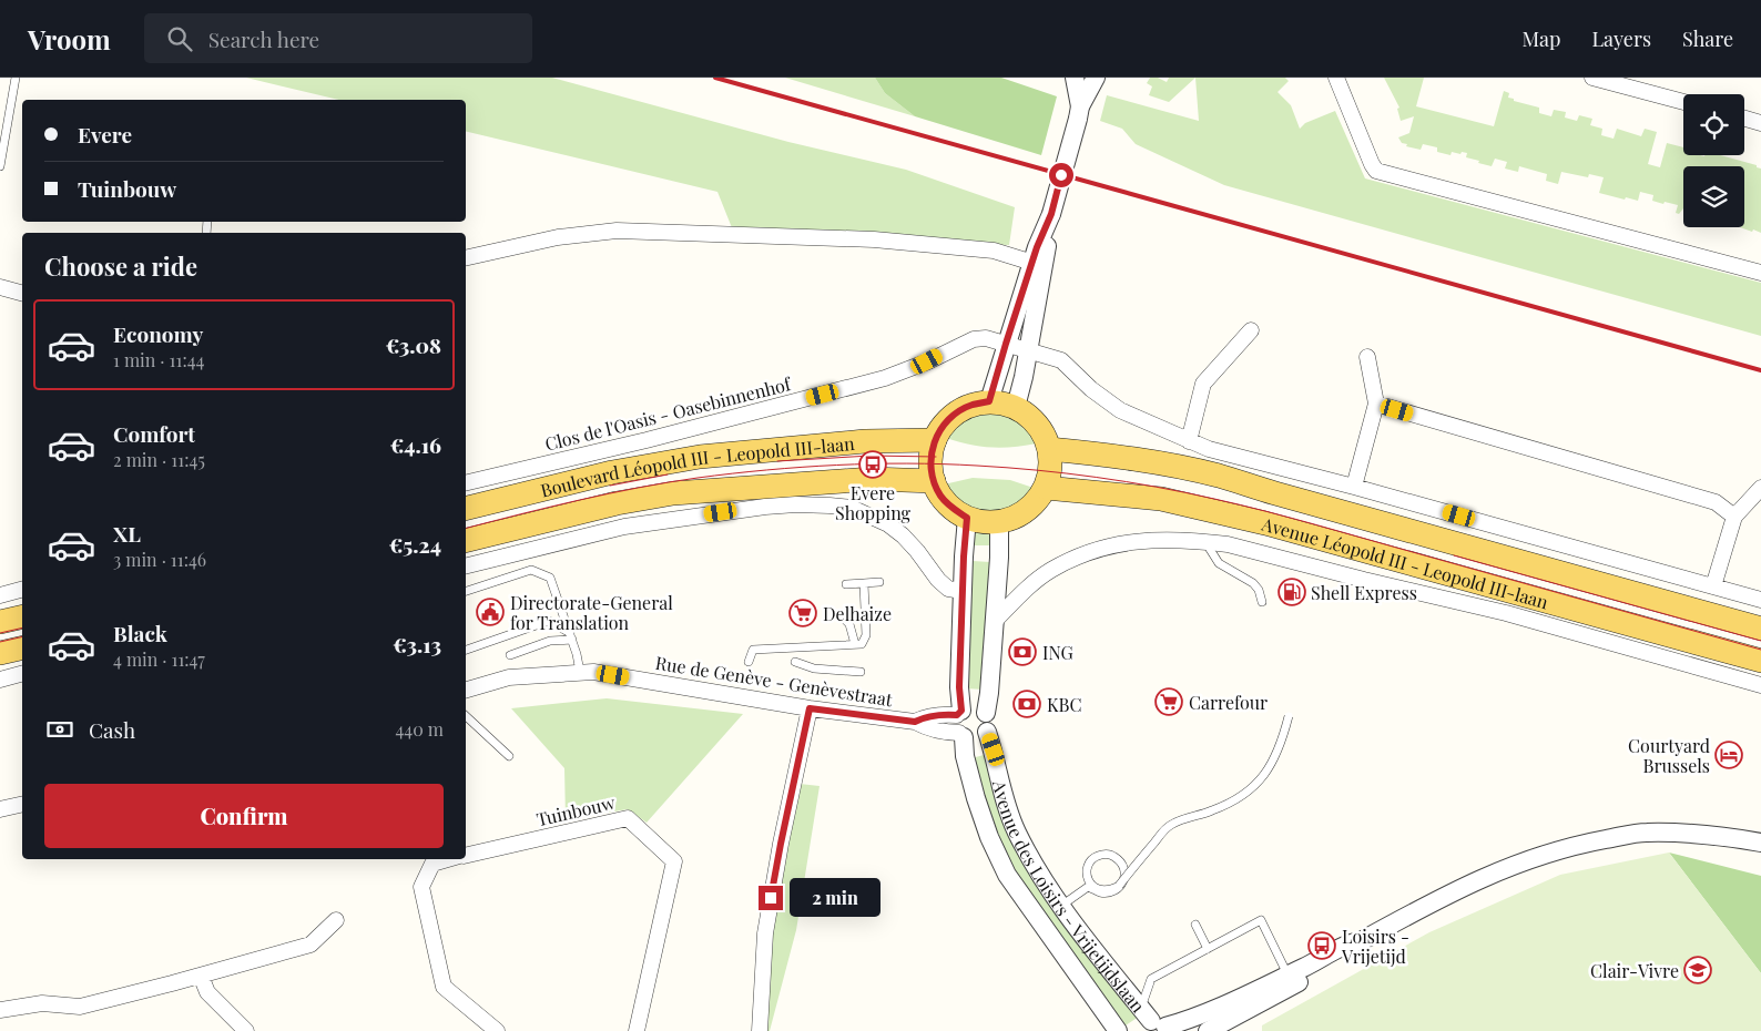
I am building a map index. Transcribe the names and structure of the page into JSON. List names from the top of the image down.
{
  "streets": {
    "main road": ["Boulevard Léopold III - Leopold III-laan", "Avenue Léopold III - Leopold III-laan"],
    "street": [
      "Clos de l'Oasis - Oasebinnenhof",
      "Rue de Genève - Genèvestraat",
      "Tuinbouw",
      "Avenue des Loisirs - Vrijetijdslaan"
    ]
  },
  "crossings": [
    ["Boulevard Léopold III - Leopold III-laan", "Avenue Léopold III - Leopold III-laan"],
    ["Boulevard Léopold III - Leopold III-laan", "Avenue des Loisirs - Vrijetijdslaan"],
    ["Avenue Léopold III - Leopold III-laan", "Avenue des Loisirs - Vrijetijdslaan"],
    ["Rue de Genève - Genèvestraat", "Avenue des Loisirs - Vrijetijdslaan"]
  ],
  "places": {
    "bus stop": ["Evere Shopping", "Loisirs - Vrijetijd"],
    "fuel station": ["Shell Express"],
    "public building": ["Directorate-General for Translation"],
    "supermarket": ["Delhaize", "Carrefour"],
    "bank": ["ING", "KBC"],
    "hotel": ["Courtyard Brussels"],
    "school or university": ["Clair-Vivre"]
  },
  "page": {
    "header": "Vroom",
    "search": "Search here",
    "nav": ["Map", "Layers", "Share"],
    "banner": ["Evere", "Tuinbouw"],
    "heading": "Choose a ride",
    "list": [
      {
        "name": "Economy",
        "note": "1 min · 11:44",
        "value": "€3.08"
      },
      {
        "name": "Comfort",
        "note": "2 min · 11:45",
        "value": "€4.16"
      },
      {
        "name": "XL",
        "note": "3 min · 11:46",
        "value": "€5.24"
      },
      {
        "name": "Black",
        "note": "4 min · 11:47",
        "value": "€3.13"
      }
    ],
    "pay": ["Cash", "440 m"],
    "buttons": "Confirm",
    "bubble": "2 min"
  }
}
